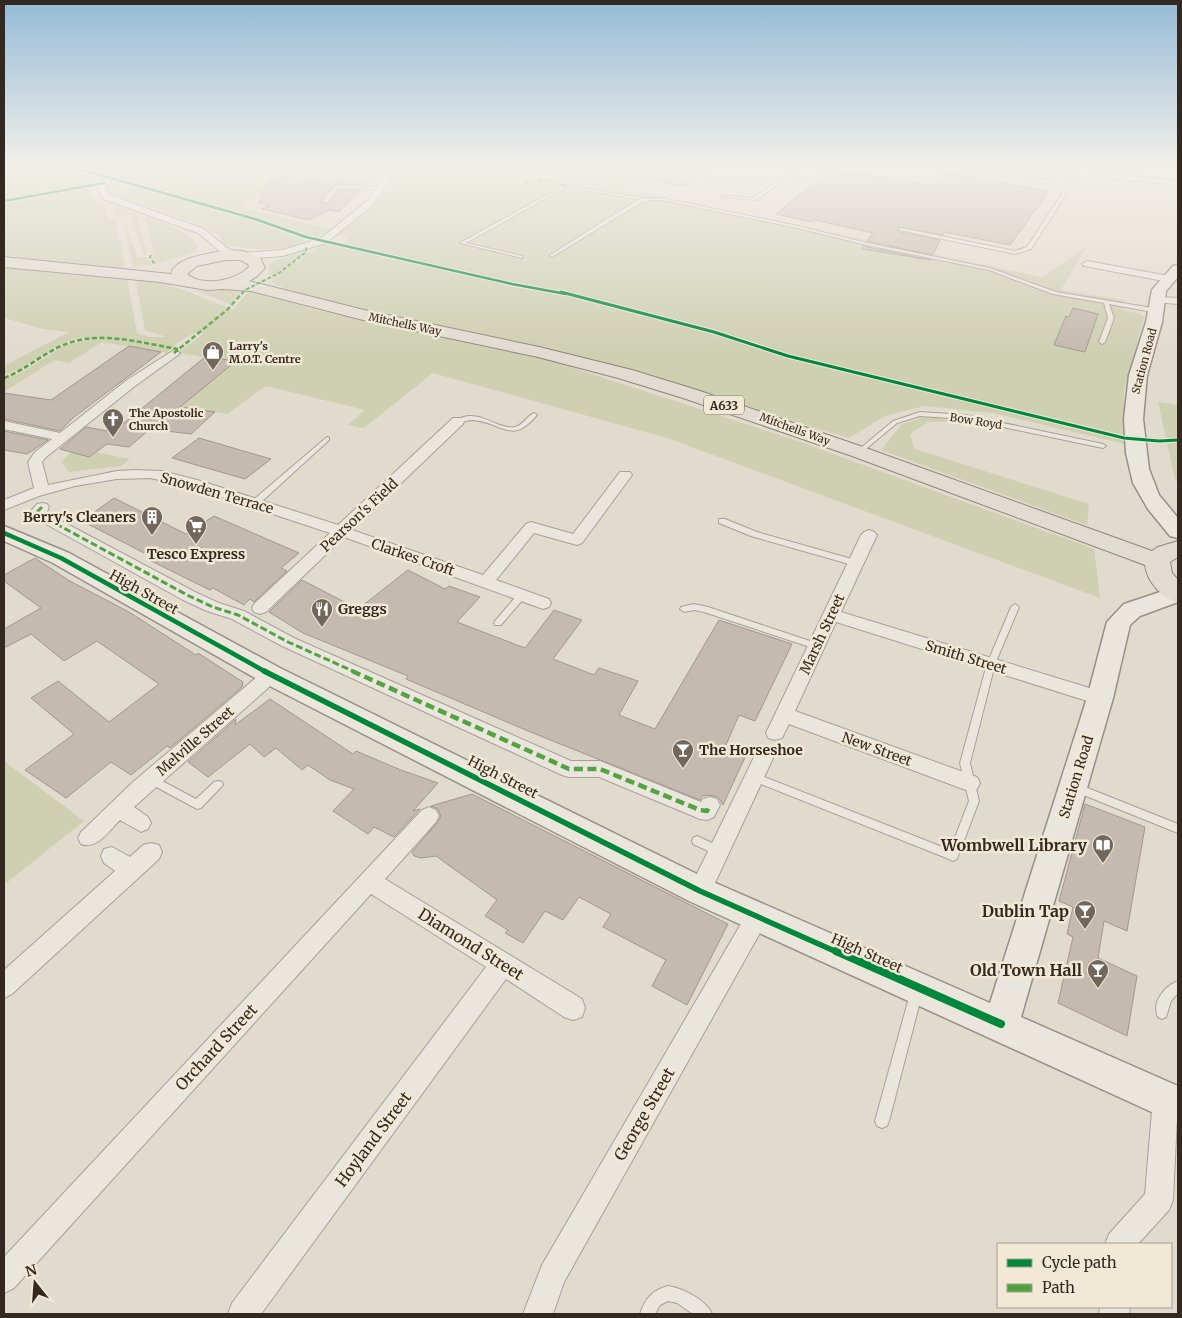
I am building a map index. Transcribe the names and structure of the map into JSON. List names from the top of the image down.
{
  "streets": {
    "main road": [
      "Mitchells Way",
      "Station Road",
      "A633",
      "High Street"
    ],
    "street": [
      "Snowden Terrace",
      "Pearson's Field",
      "Clarkes Croft",
      "Marsh Street",
      "Smith Street",
      "Melville Street",
      "New Street",
      "Diamond Street",
      "Orchard Street",
      "George Street",
      "Hoyland Street"
    ],
    "lane": ["Bow Royd"]
  },
  "crossings": [
    ["Mitchells Way", "Station Road"],
    ["Mitchells Way", "Bow Royd"],
    ["Station Road", "High Street"],
    ["Station Road", "Smith Street"],
    ["Snowden Terrace", "Pearson's Field"],
    ["Snowden Terrace", "Clarkes Croft"],
    ["Snowden Terrace", "High Street"],
    ["Pearson's Field", "Clarkes Croft"],
    ["High Street", "Melville Street"],
    ["High Street", "George Street"],
    ["Marsh Street", "Smith Street"],
    ["Marsh Street", "New Street"],
    ["Diamond Street", "Orchard Street"],
    ["Diamond Street", "Hoyland Street"]
  ],
  "places": {
    "shop": ["Larry's M.O.T. Centre"],
    "church": ["The Apostolic Church"],
    "building": ["Berry's Cleaners"],
    "supermarket": ["Tesco Express"],
    "restaurant": ["Greggs"],
    "bar": ["The Horseshoe", "Dublin Tap", "Old Town Hall"],
    "library": ["Wombwell Library"]
  },
  "legend": ["Cycle path", "Path"],
  "north": "top"
}
